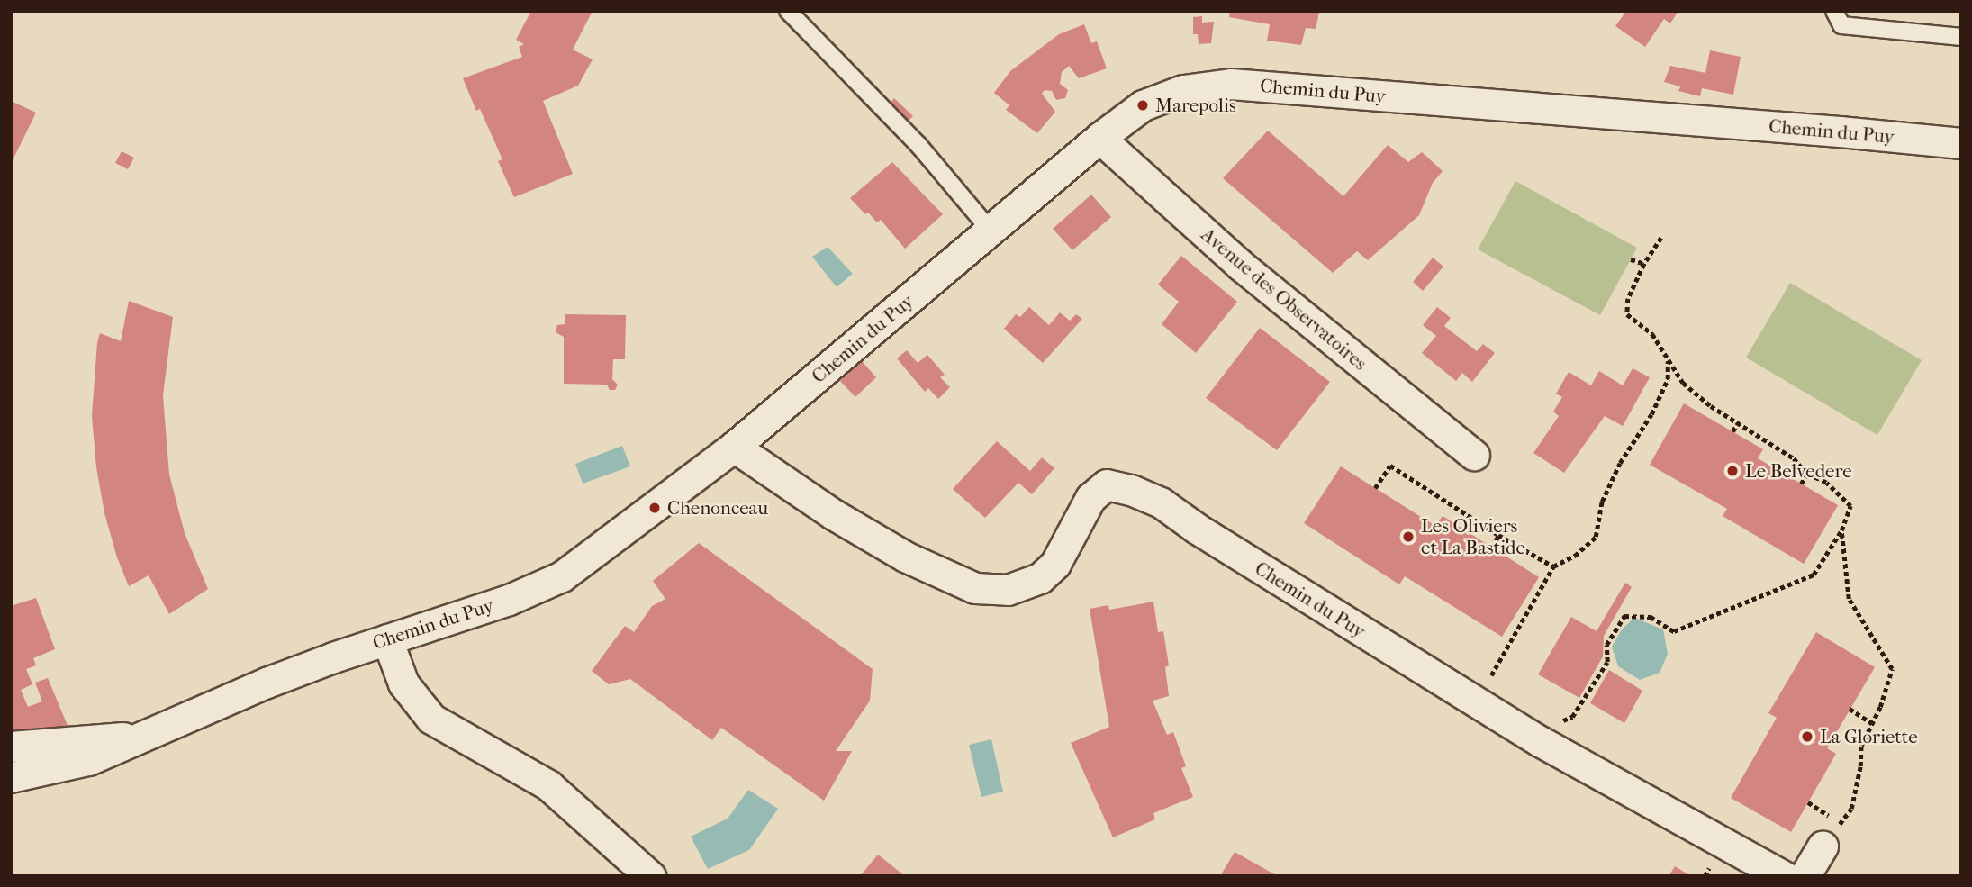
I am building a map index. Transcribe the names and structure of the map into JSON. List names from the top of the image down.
{
  "streets": {
    "street": ["Chemin du Puy", "Avenue des Observatoires"]
  },
  "crossings": [
    ["Chemin du Puy", "Avenue des Observatoires"]
  ],
  "places": [
    "Marepolis",
    "Le Belvedere",
    "Chenonceau",
    "Les Oliviers et La Bastide",
    "La Gloriette"
  ]
}
